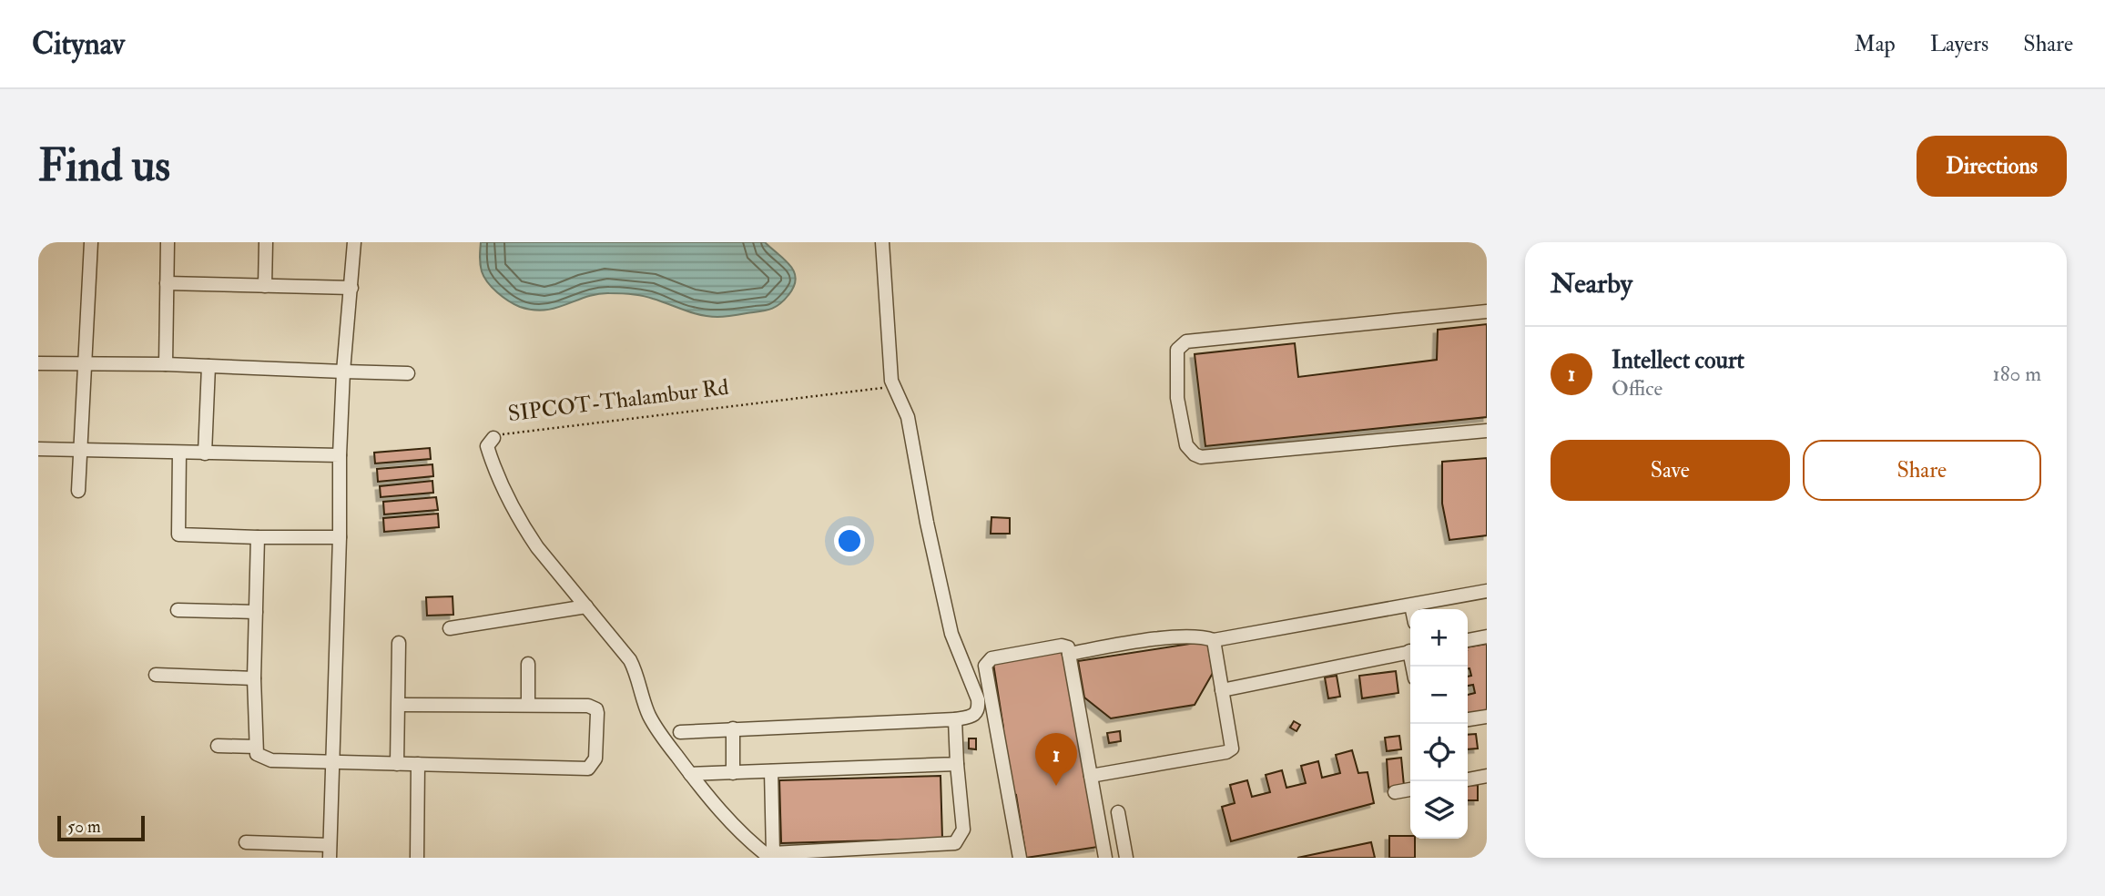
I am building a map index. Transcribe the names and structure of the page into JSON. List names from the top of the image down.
{
  "streets": {
    "street": ["SIPCOT-Thalambur Rd"]
  },
  "scale_bar": "50 m",
  "page": {
    "header": "Citynav",
    "nav": ["Map", "Layers", "Share"],
    "buttons": [
      "Directions",
      ["Save", "Share"]
    ],
    "title": "Find us",
    "heading": "Nearby",
    "list": [
      {
        "mark": "1",
        "name": "Intellect court",
        "note": "Office",
        "value": "180 m"
      }
    ],
    "map_buttons": ["+", "−"],
    "pins": "1",
    "scale": "50 m"
  }
}
